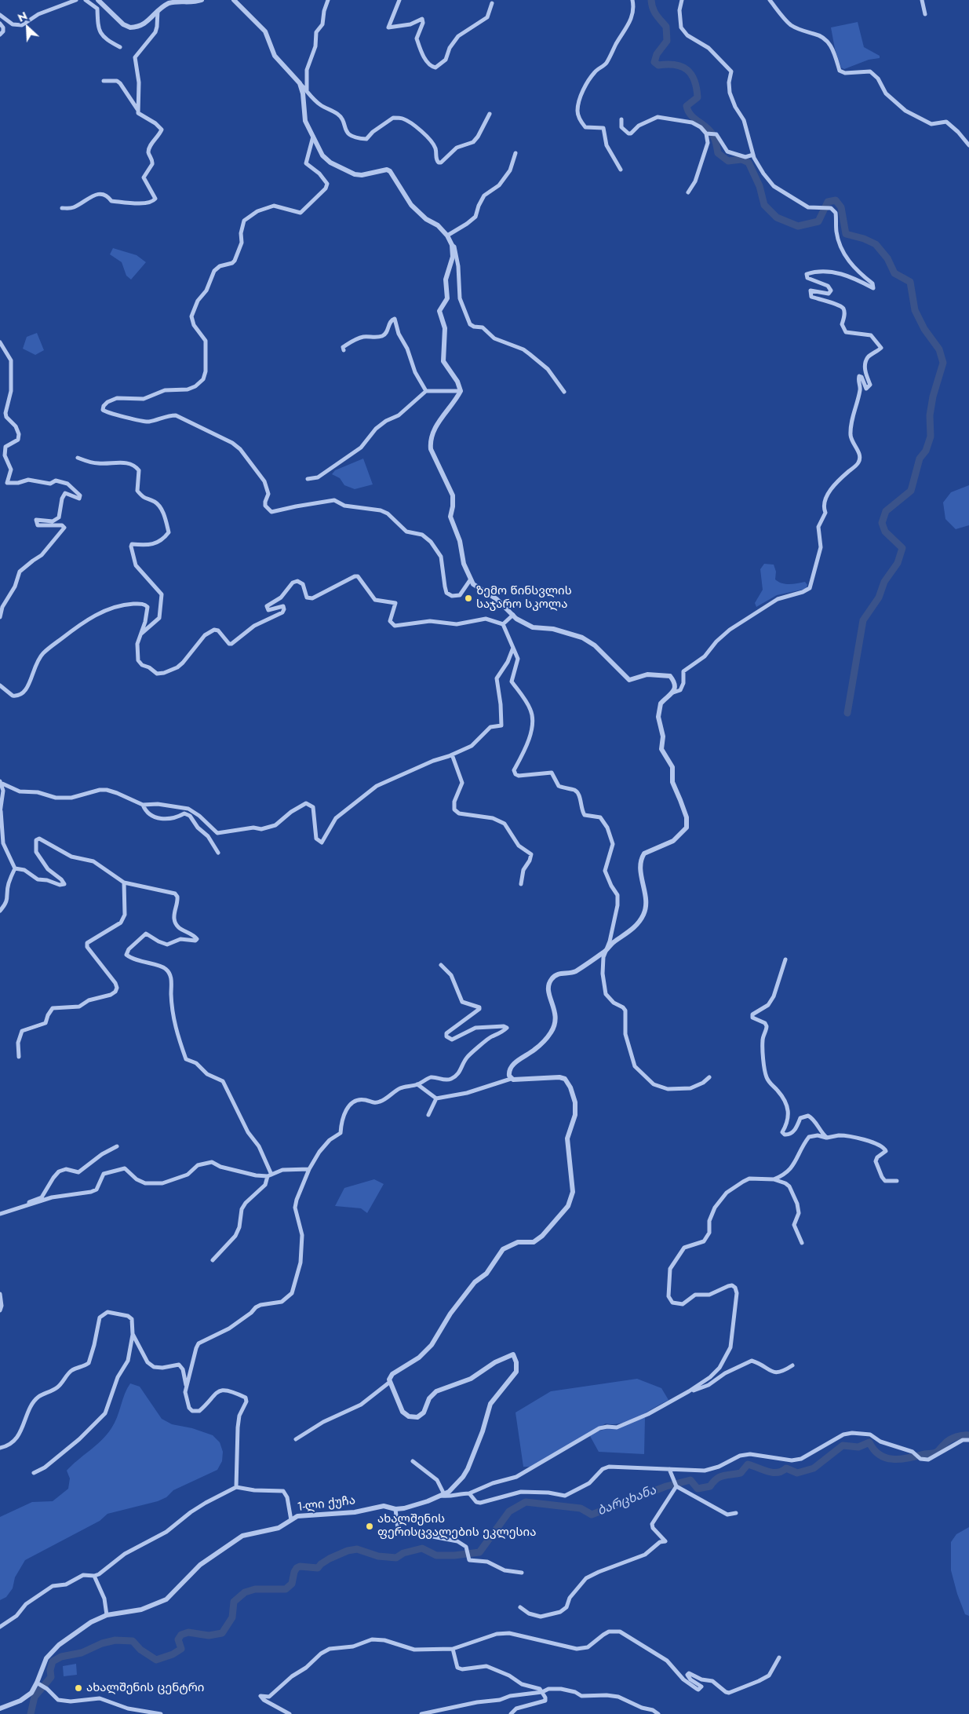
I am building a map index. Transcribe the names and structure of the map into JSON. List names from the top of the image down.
{
  "streets": {
    "street": ["1-ლი ქუჩა"]
  },
  "water": ["ბარცხანა"],
  "places": ["ზემო წინსვლის საჯარო სკოლა", "ახალშენის ფერისცვალების ეკლესია", "ახალშენის ცენტრი"],
  "north": "top left"
}
